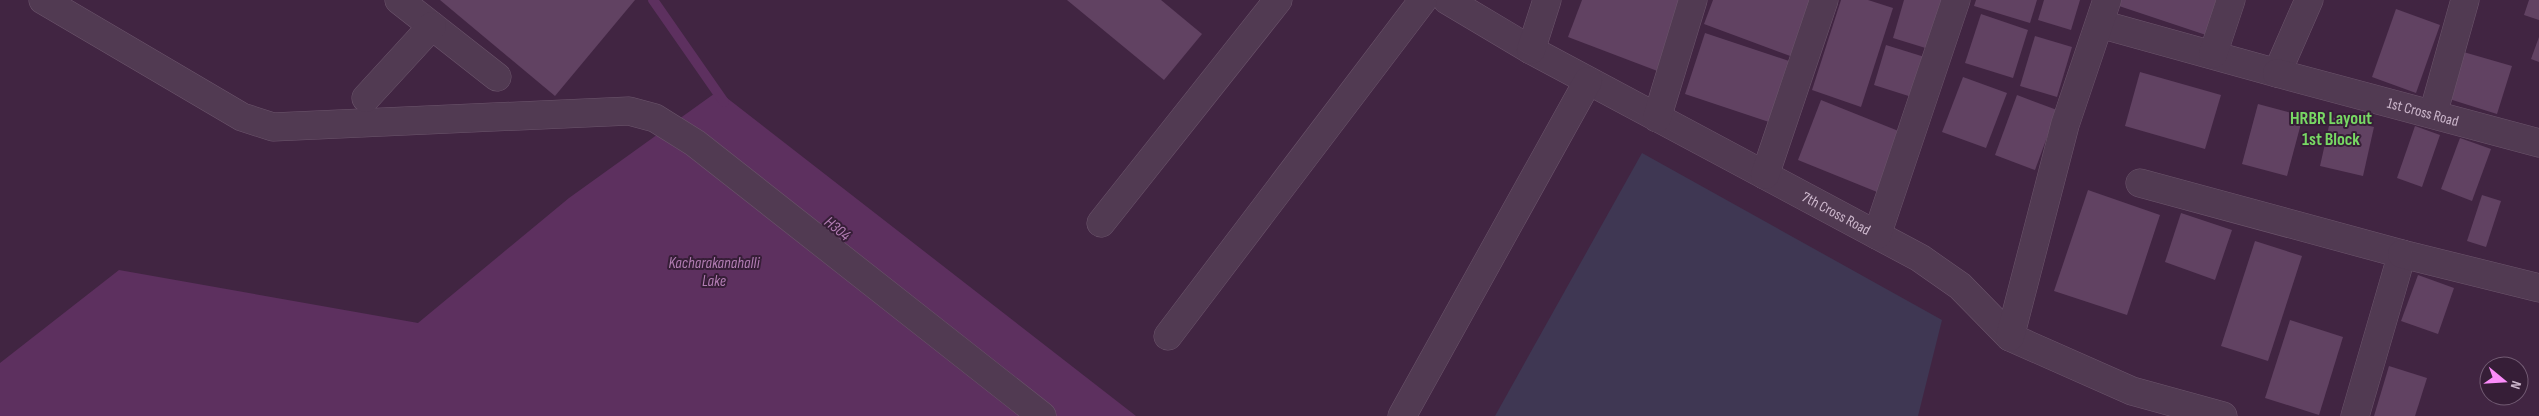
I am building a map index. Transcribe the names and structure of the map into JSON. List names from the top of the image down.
{
  "streets": {
    "street": ["1st Cross Road", "7th Cross Road"]
  },
  "districts": ["HRBR Layout 1st Block"],
  "water": ["H304", "Kacharakanahalli Lake"],
  "north": "right"
}
